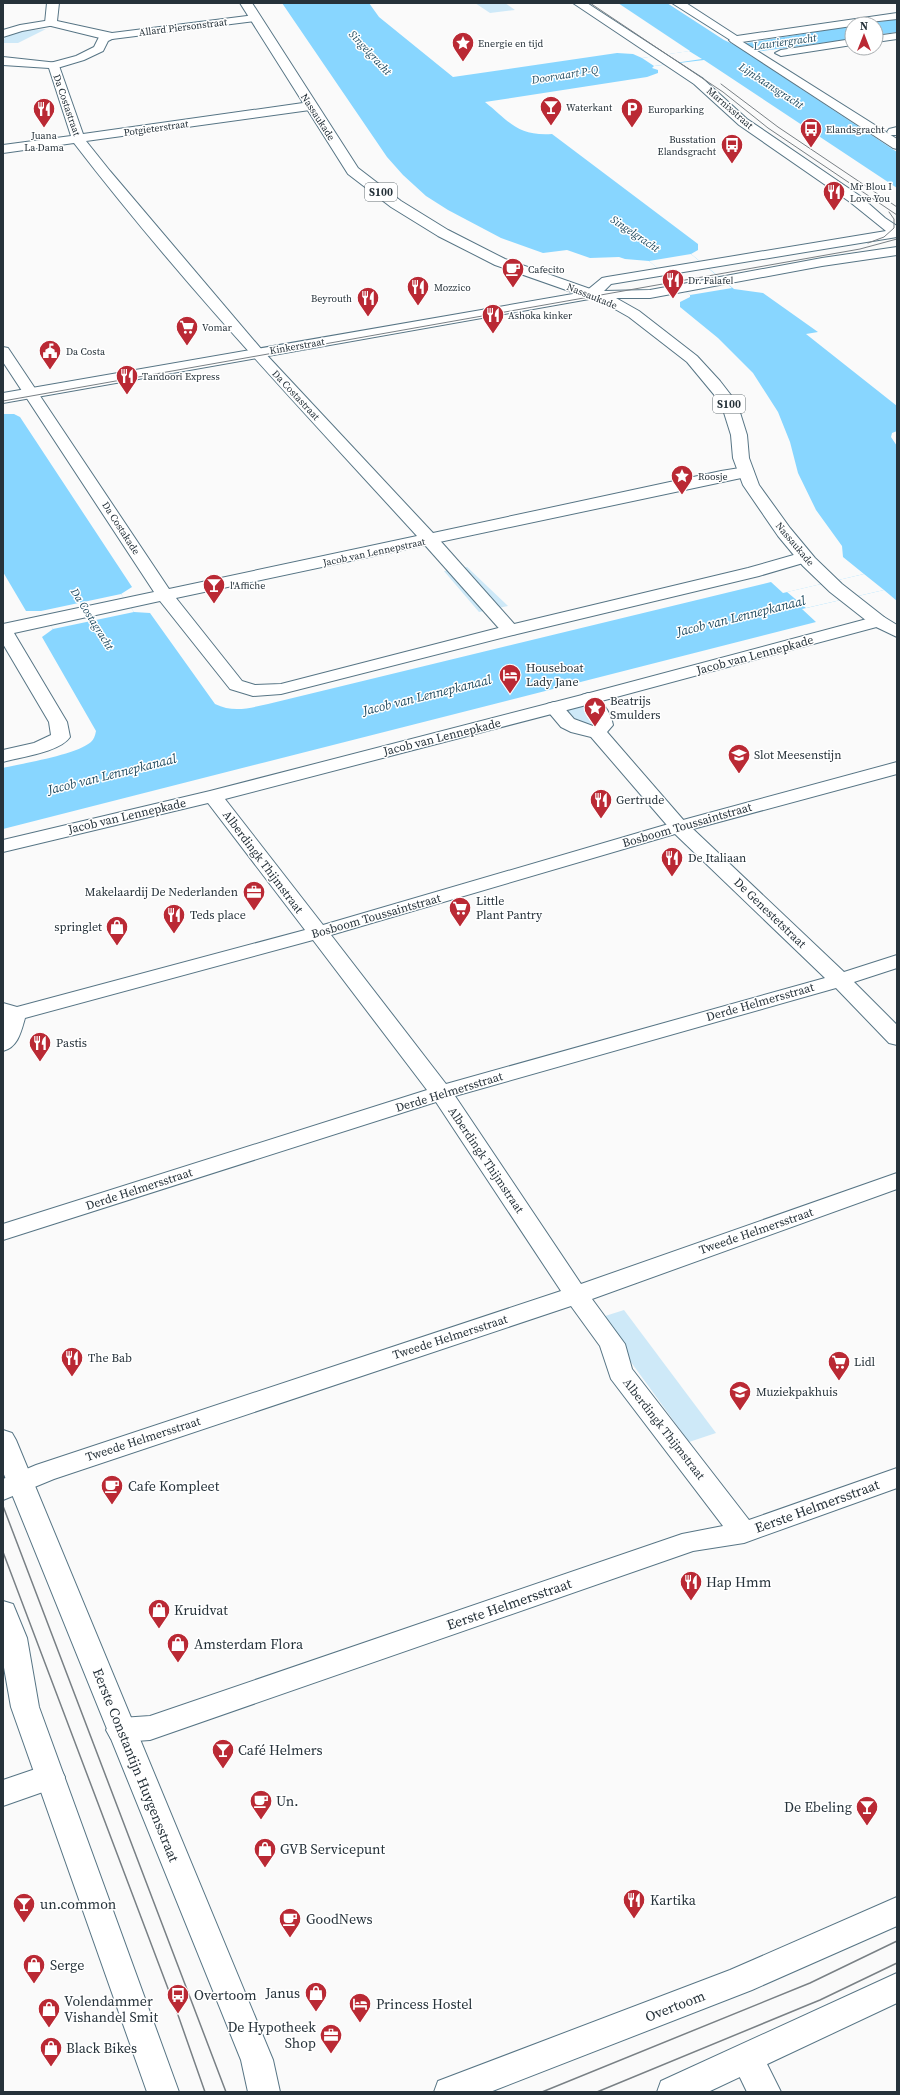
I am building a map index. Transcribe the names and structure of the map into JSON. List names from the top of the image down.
{
  "streets": {
    "street": [
      "Allard Piersonstraat",
      "Da Costastraat",
      "Marnixstraat",
      "Nassaukade",
      "Potgieterstraat",
      "S100",
      "Kinkerstraat",
      "Da Costakade",
      "Jacob van Lennepstraat",
      "Jacob van Lennepkade",
      "Bosboom Toussaintstraat",
      "Alberdingk Thijmstraat",
      "De Genestetstraat",
      "Derde Helmersstraat",
      "Tweede Helmersstraat",
      "Eerste Helmersstraat",
      "Eerste Constantijn Huygensstraat",
      "Overtoom"
    ]
  },
  "crossings": [
    ["Allard Piersonstraat", "Nassaukade"],
    ["Da Costastraat", "Potgieterstraat"],
    ["Da Costastraat", "Kinkerstraat"],
    ["Da Costastraat", "Da Costakade"],
    ["Da Costastraat", "Jacob van Lennepstraat"],
    ["Marnixstraat", "Kinkerstraat"],
    ["Nassaukade", "Potgieterstraat"],
    ["Nassaukade", "Kinkerstraat"],
    ["Nassaukade", "Jacob van Lennepstraat"],
    ["Nassaukade", "Jacob van Lennepkade"],
    ["Kinkerstraat", "Da Costakade"],
    ["Da Costakade", "Jacob van Lennepstraat"],
    ["Jacob van Lennepkade", "Alberdingk Thijmstraat"],
    ["Bosboom Toussaintstraat", "Alberdingk Thijmstraat"],
    ["Bosboom Toussaintstraat", "De Genestetstraat"],
    ["Alberdingk Thijmstraat", "Derde Helmersstraat"],
    ["Alberdingk Thijmstraat", "Tweede Helmersstraat"],
    ["Alberdingk Thijmstraat", "Eerste Helmersstraat"],
    ["De Genestetstraat", "Derde Helmersstraat"],
    ["Tweede Helmersstraat", "Eerste Constantijn Huygensstraat"],
    ["Eerste Helmersstraat", "Eerste Constantijn Huygensstraat"]
  ],
  "water": [
    "Lauriergracht",
    "Singelgracht",
    "Doorvaart P-Q",
    "Lijnbaansgracht",
    "Jacob van Lennepkanaal",
    "Da Costagracht"
  ],
  "places": {
    "place": ["Energie en tijd", "Roosje", "Beatrijs Smulders"],
    "bar": [
      "Waterkant",
      "l'Affiche",
      "Café Helmers",
      "De Ebeling",
      "un.common"
    ],
    "restaurant": [
      "Juana La Dama",
      "Mr Blou I Love You",
      "Dr. Falafel",
      "Mozzico",
      "Beyrouth",
      "Ashoka kinker",
      "Tandoori Express",
      "Gertrude",
      "De Italiaan",
      "Teds place",
      "Pastis",
      "The Bab",
      "Hap Hmm",
      "Kartika"
    ],
    "parking": ["Europarking"],
    "bus stop": ["Elandsgracht", "Busstation Elandsgracht", "Overtoom"],
    "cafe": [
      "Cafecito",
      "Cafe Kompleet",
      "Un.",
      "GoodNews"
    ],
    "supermarket": ["Vomar", "Little Plant Pantry", "Lidl"],
    "public building": ["Da Costa"],
    "hotel": ["Houseboat Lady Jane", "Princess Hostel"],
    "school or university": ["Slot Meesenstijn", "Muziekpakhuis"],
    "office": ["Makelaardij De Nederlanden", "De Hypotheek Shop"],
    "shop": [
      "springlet",
      "Kruidvat",
      "Amsterdam Flora",
      "GVB Servicepunt",
      "Serge",
      "Janus",
      "Volendammer Vishandel Smit",
      "Black Bikes"
    ]
  },
  "north": "top"
}
